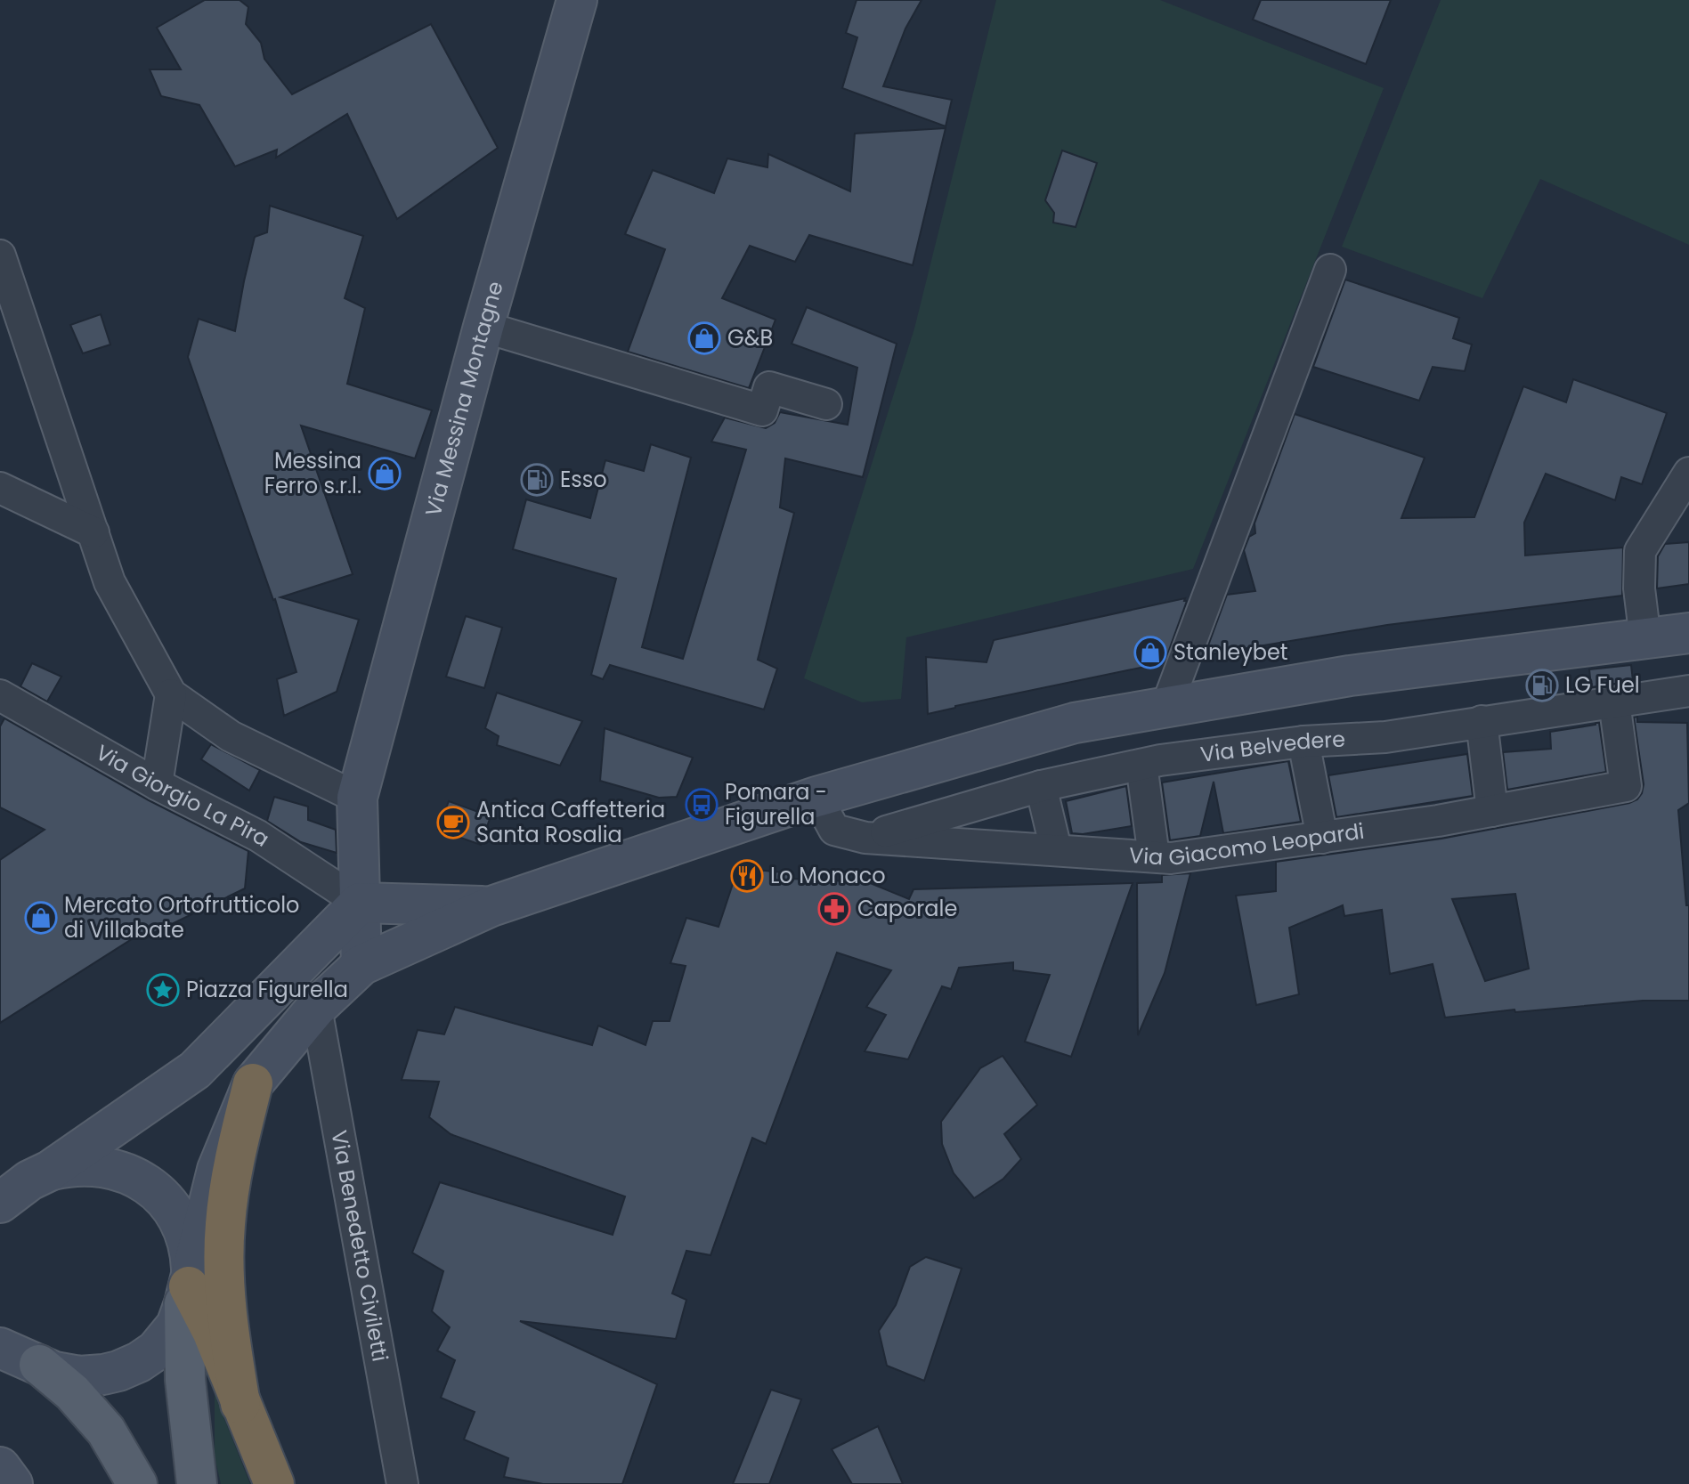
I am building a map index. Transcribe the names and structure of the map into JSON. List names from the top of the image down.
{
  "streets": {
    "main road": ["Via Messina Montagne"],
    "street": [
      "Via Belvedere",
      "Via Giorgio La Pira",
      "Via Giacomo Leopardi",
      "Via Benedetto Civiletti"
    ]
  },
  "crossings": [
    ["Via Messina Montagne", "Via Giorgio La Pira"],
    ["Via Belvedere", "Via Giacomo Leopardi"]
  ],
  "places": {
    "shop": [
      "G&B",
      "Messina Ferro s.r.l.",
      "Stanleybet",
      "Mercato Ortofrutticolo di Villabate"
    ],
    "fuel station": ["Esso", "LG Fuel"],
    "bus stop": ["Pomara - Figurella"],
    "cafe": ["Antica Caffetteria Santa Rosalia"],
    "restaurant": ["Lo Monaco"],
    "pharmacy": ["Caporale"],
    "place": ["Piazza Figurella"]
  }
}
